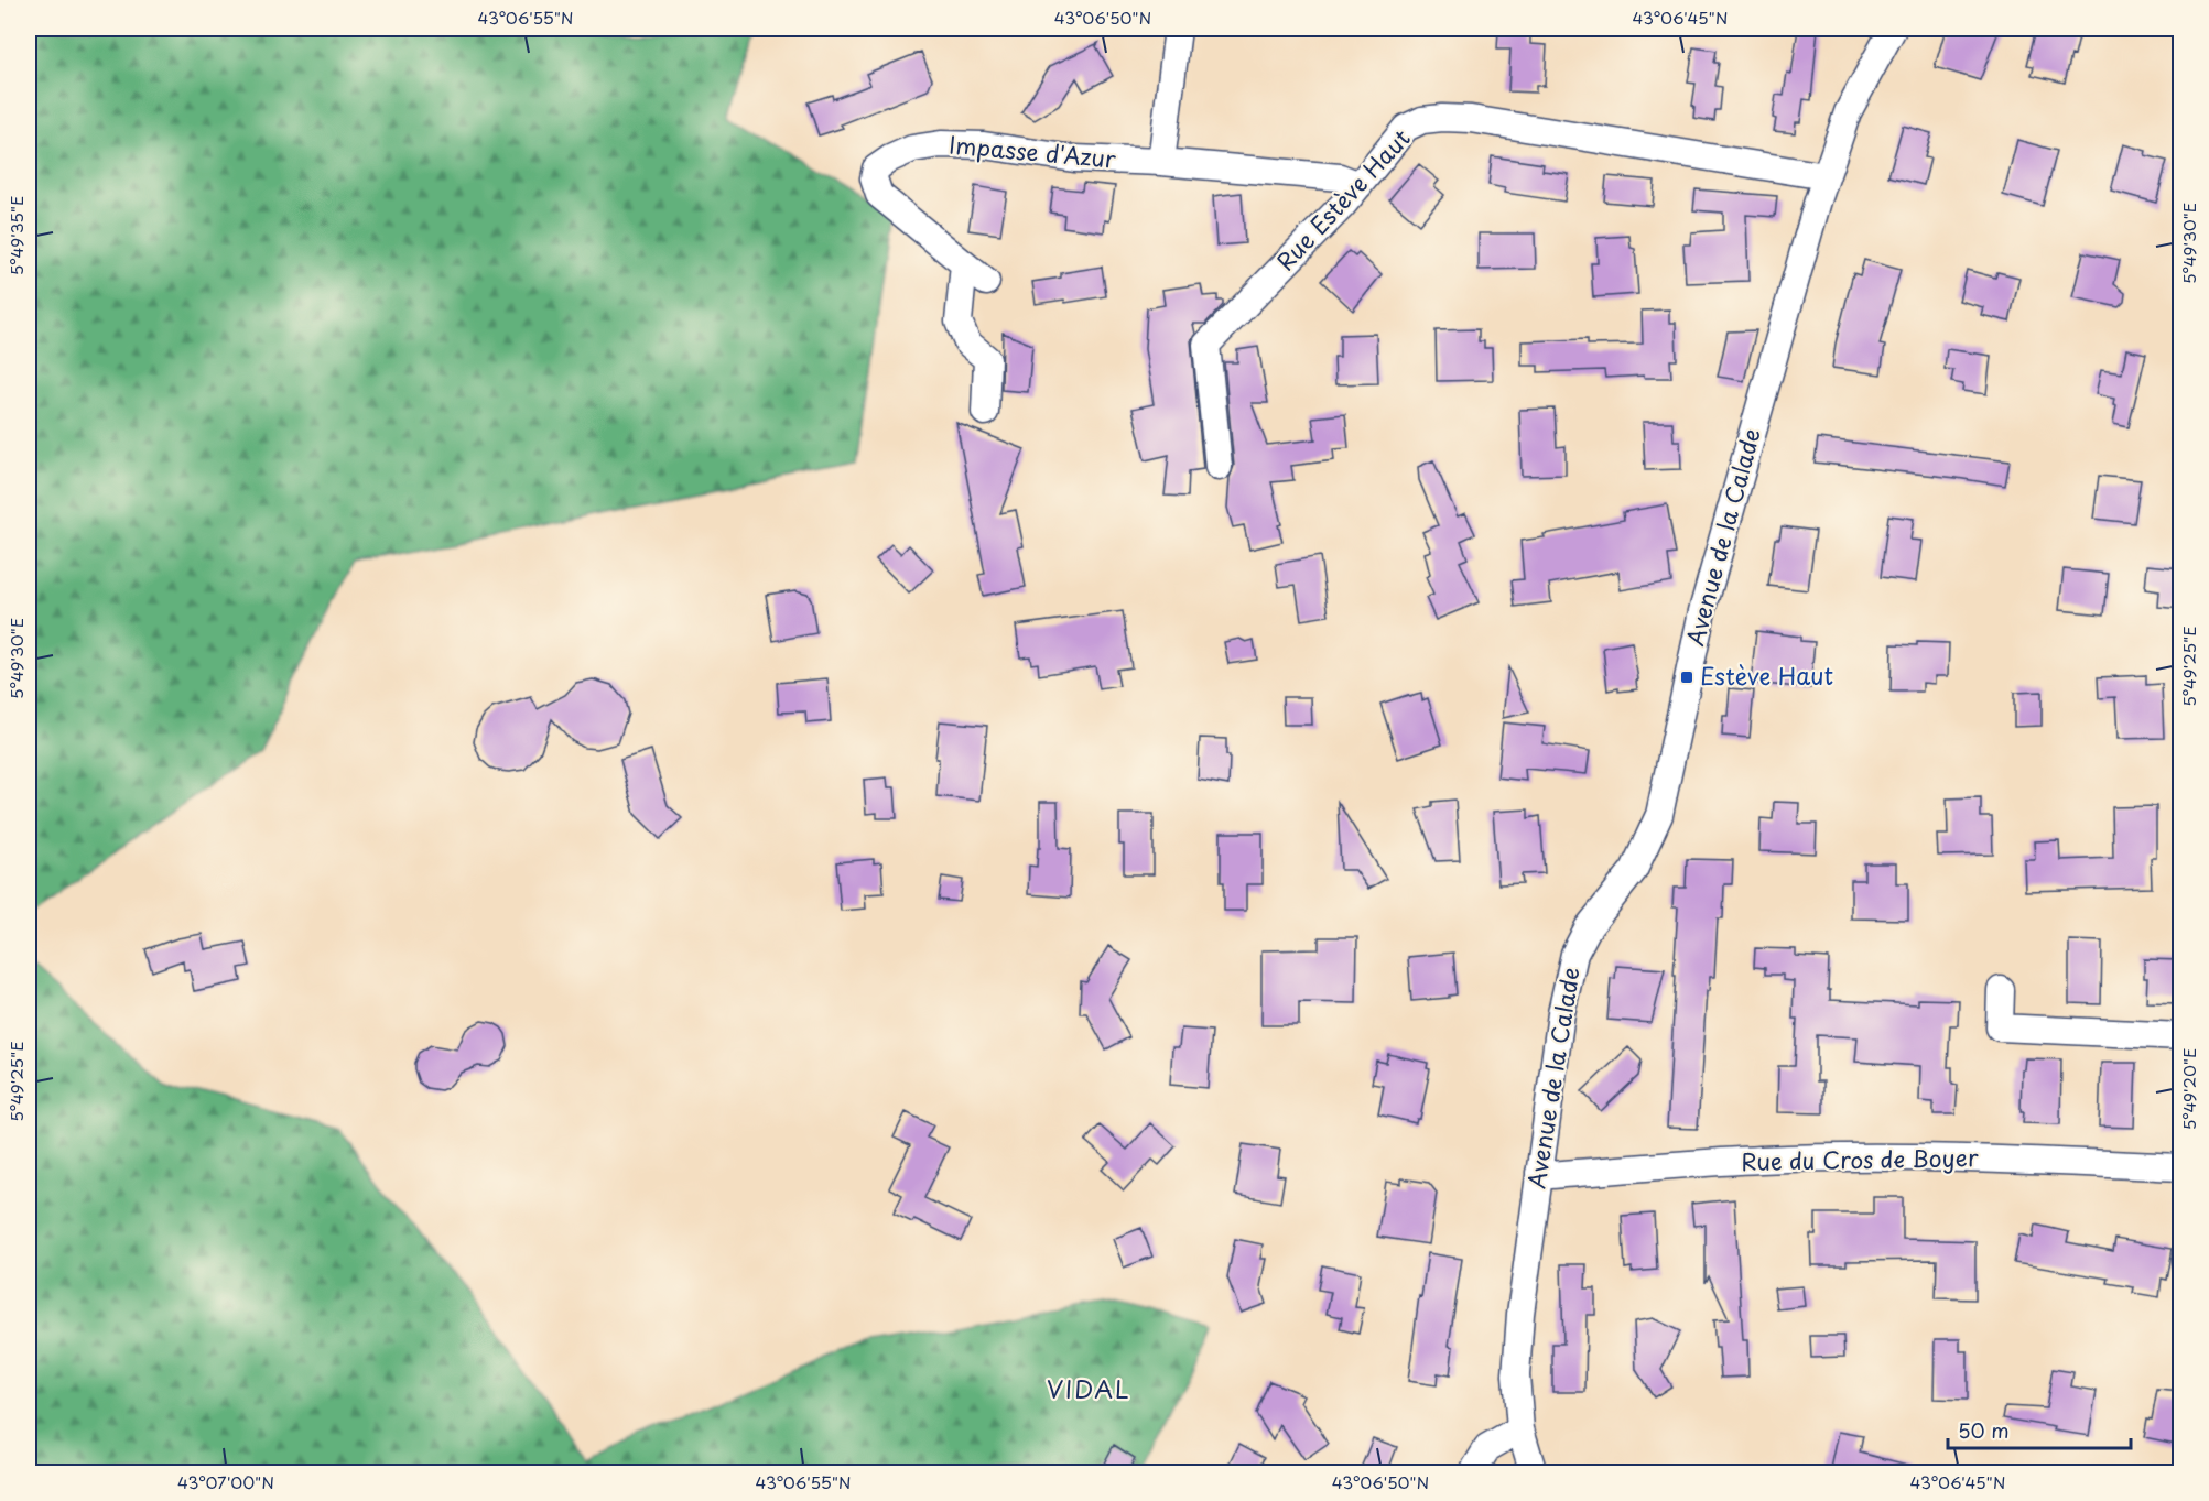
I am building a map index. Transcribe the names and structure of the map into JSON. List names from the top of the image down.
{
  "streets": {
    "street": [
      "Impasse d'Azur",
      "Rue Estève Haut",
      "Avenue de la Calade",
      "Rue du Cros de Boyer"
    ]
  },
  "crossings": [
    ["Impasse d'Azur", "Rue Estève Haut"],
    ["Rue Estève Haut", "Avenue de la Calade"],
    ["Avenue de la Calade", "Rue du Cros de Boyer"]
  ],
  "districts": ["VIDAL"],
  "places": {
    "transit": ["Estève Haut"]
  },
  "scale_bar": "50 m",
  "coordinates": [
    "43°06'55\"N",
    "43°06'50\"N",
    "43°06'45\"N",
    "5°49'35\"E",
    "5°49'30\"E",
    "5°49'25\"E",
    "5°49'20\"E",
    "43°07'00\"N"
  ]
}
